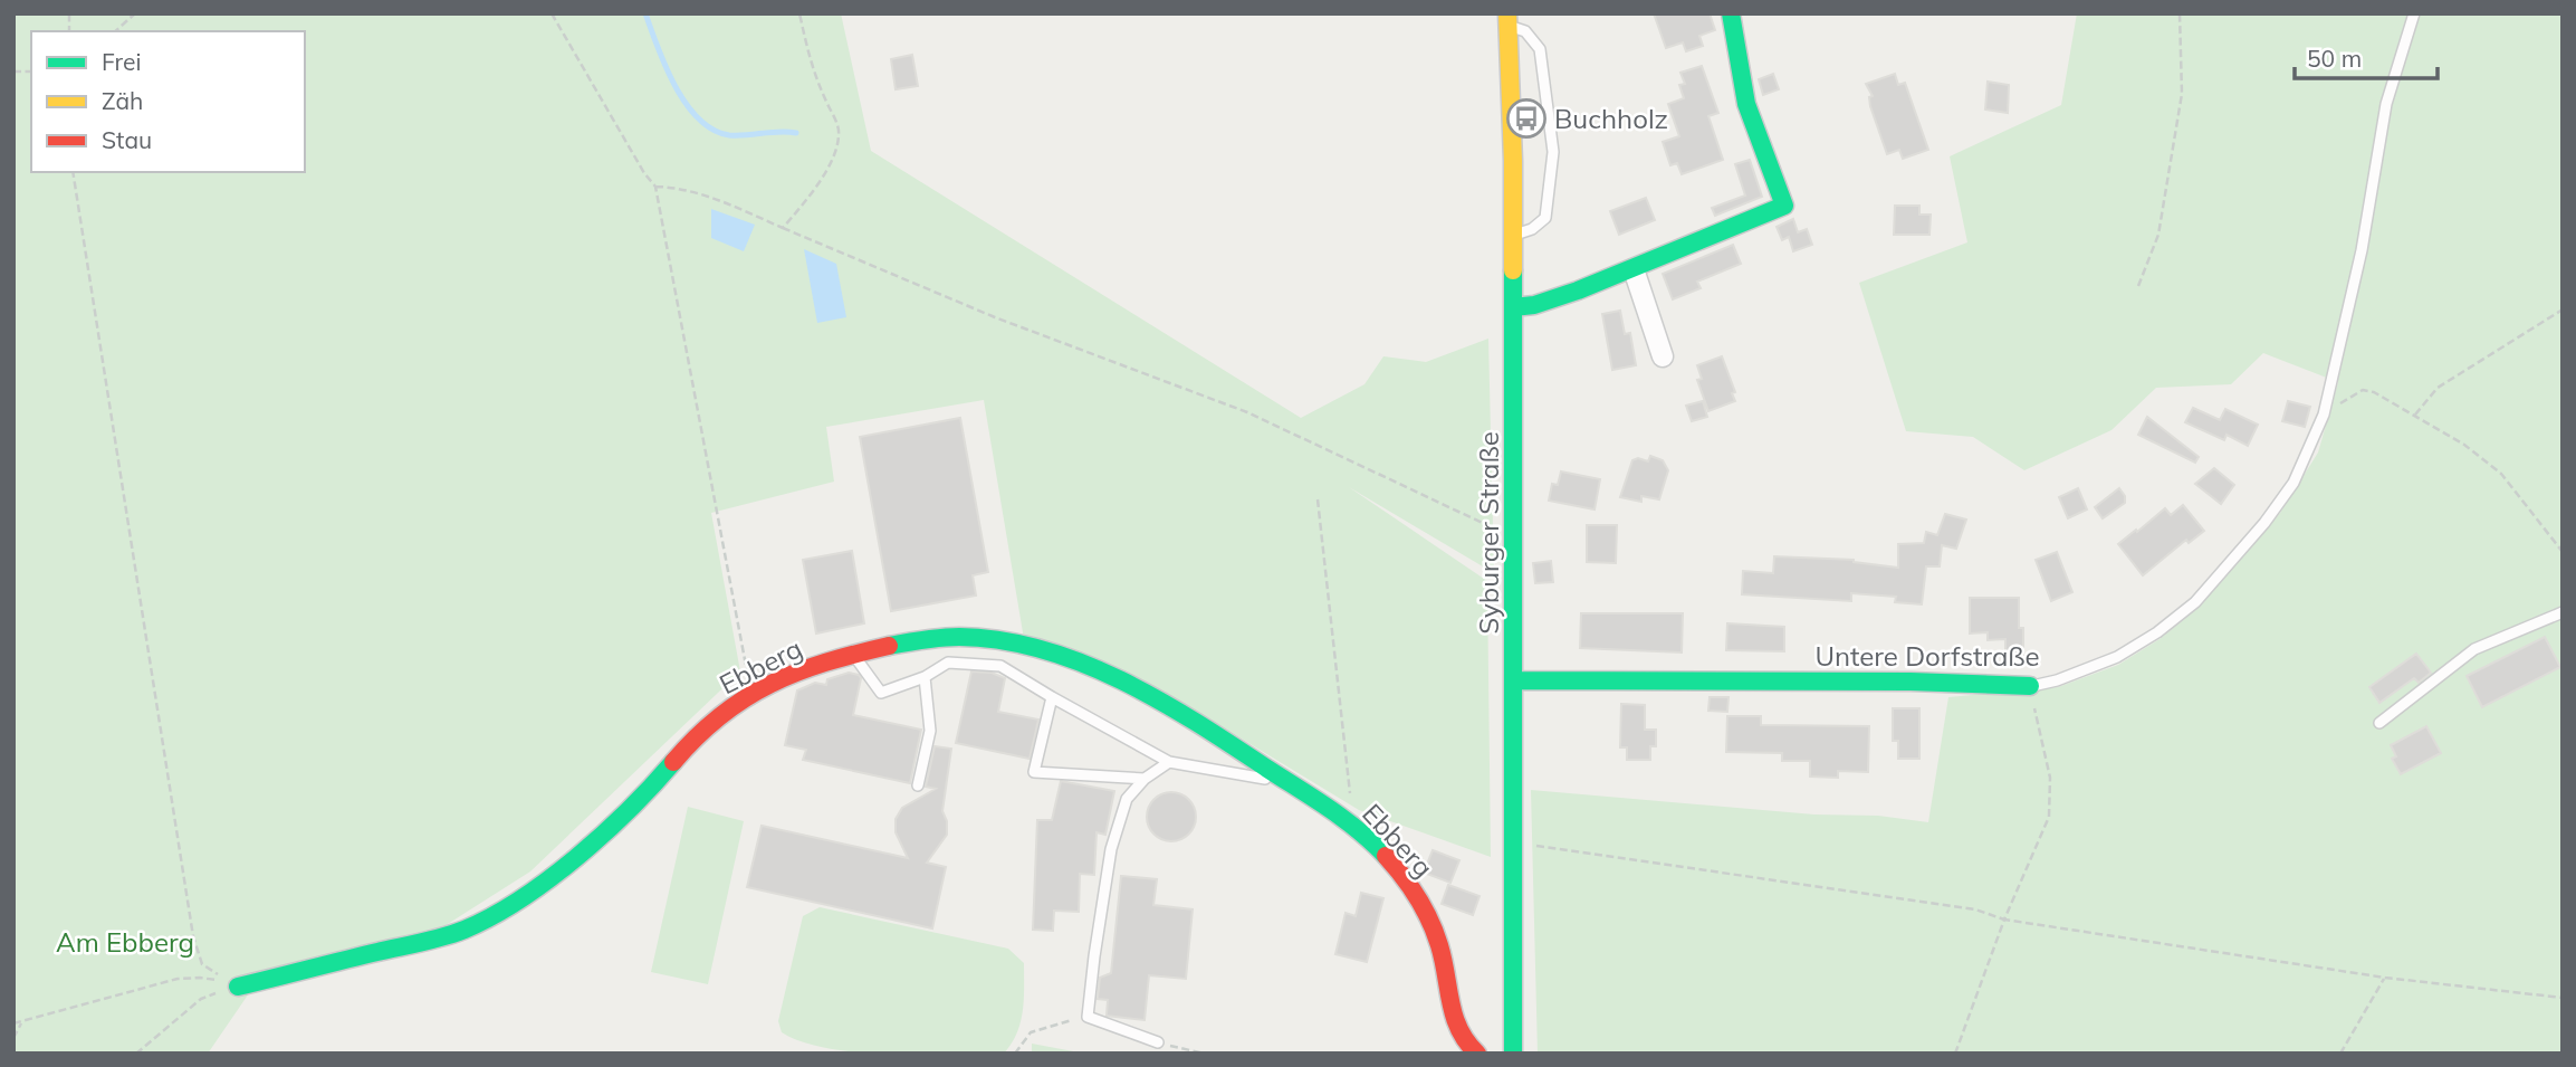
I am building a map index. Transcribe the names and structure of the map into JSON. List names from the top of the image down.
{
  "streets": {
    "street": ["Syburger Straße", "Untere Dorfstraße", "Ebberg"]
  },
  "crossings": [
    ["Syburger Straße", "Untere Dorfstraße"]
  ],
  "parks": ["Am Ebberg"],
  "places": {
    "bus stop": ["Buchholz"]
  },
  "legend": ["Frei", "Zäh", "Stau"],
  "scale_bar": "50 m"
}
